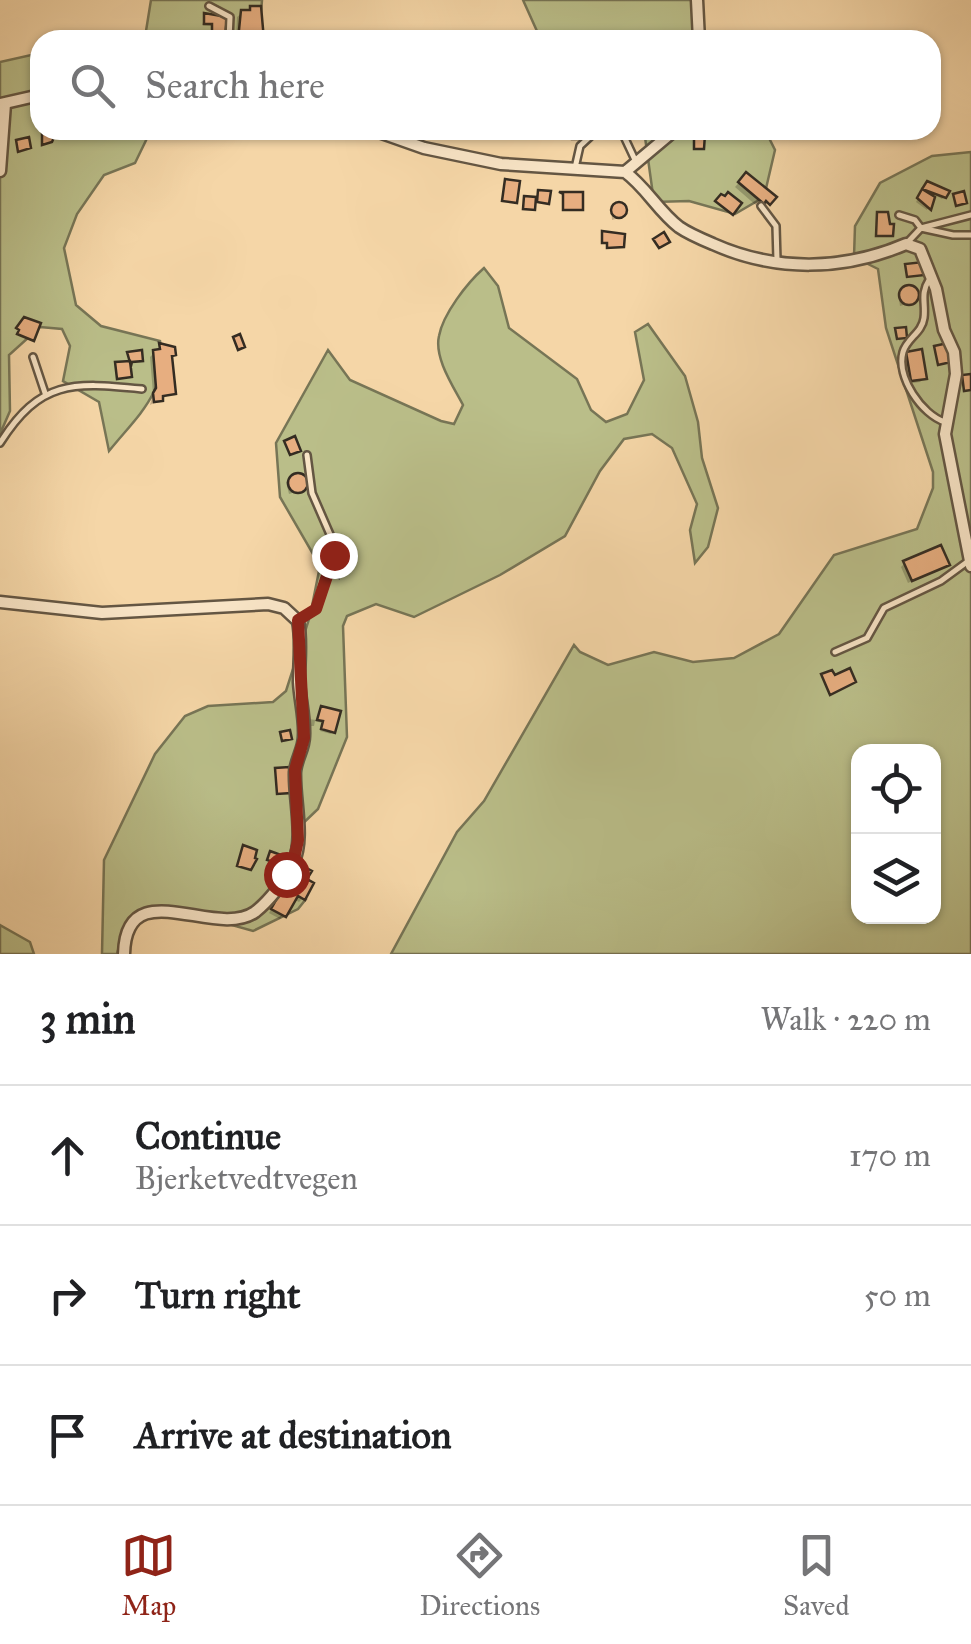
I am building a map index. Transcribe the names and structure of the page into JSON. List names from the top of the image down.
{
  "page": {
    "search": "Search here",
    "heading": ["3 min", "Walk · 220 m"],
    "list": [
      ["Continue", "Bjerketvedtvegen", "170 m"],
      ["Turn right", "50 m"],
      "Arrive at destination"
    ],
    "nav": ["Map", "Directions", "Saved"]
  }
}
